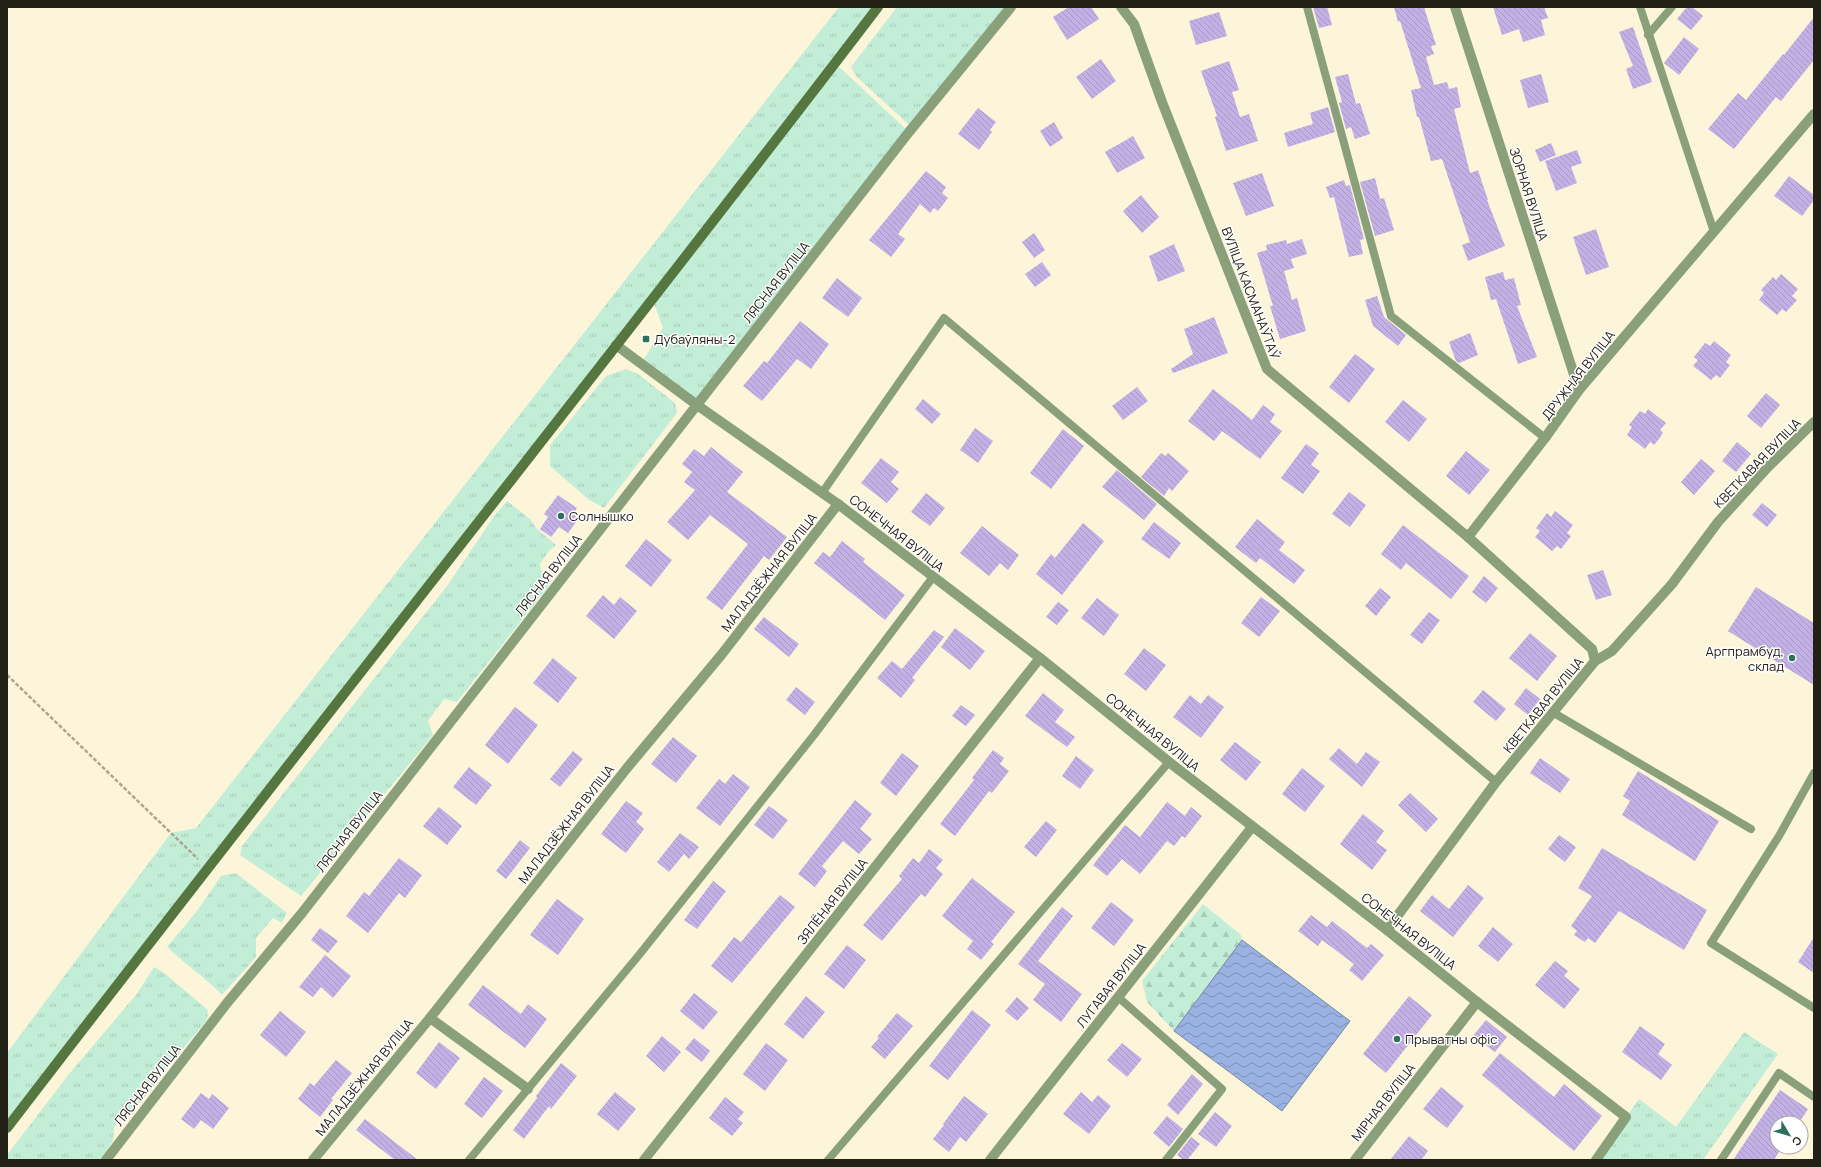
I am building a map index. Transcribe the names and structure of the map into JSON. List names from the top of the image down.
{
  "streets": {
    "street": [
      "ЗОРНАЯ ВУЛІЦА",
      "ЛЯСНАЯ ВУЛІЦА",
      "ВУЛІЦА КАСМАНАЎТАЎ",
      "ДРУЖНАЯ ВУЛІЦА",
      "КВЕТКАВАЯ ВУЛІЦА",
      "СОНЕЧНАЯ ВУЛІЦА",
      "МАЛАДЗЁЖНАЯ ВУЛІЦА",
      "ЗЯЛЁНАЯ ВУЛІЦА",
      "ЛУГАВАЯ ВУЛІЦА",
      "МІРНАЯ ВУЛІЦА"
    ]
  },
  "crossings": [
    ["ЗОРНАЯ ВУЛІЦА", "ДРУЖНАЯ ВУЛІЦА"],
    ["ЛЯСНАЯ ВУЛІЦА", "СОНЕЧНАЯ ВУЛІЦА"],
    ["ВУЛІЦА КАСМАНАЎТАЎ", "ДРУЖНАЯ ВУЛІЦА"],
    ["КВЕТКАВАЯ ВУЛІЦА", "СОНЕЧНАЯ ВУЛІЦА"],
    ["СОНЕЧНАЯ ВУЛІЦА", "МАЛАДЗЁЖНАЯ ВУЛІЦА"],
    ["СОНЕЧНАЯ ВУЛІЦА", "ЗЯЛЁНАЯ ВУЛІЦА"],
    ["СОНЕЧНАЯ ВУЛІЦА", "ЛУГАВАЯ ВУЛІЦА"],
    ["СОНЕЧНАЯ ВУЛІЦА", "МІРНАЯ ВУЛІЦА"]
  ],
  "places": {
    "transit": ["Дубаўляны-2"],
    "other": ["Солнышко", "Аргпрамбуд, склад", "Прыватны офіс"]
  },
  "north": "bottom right"
}
